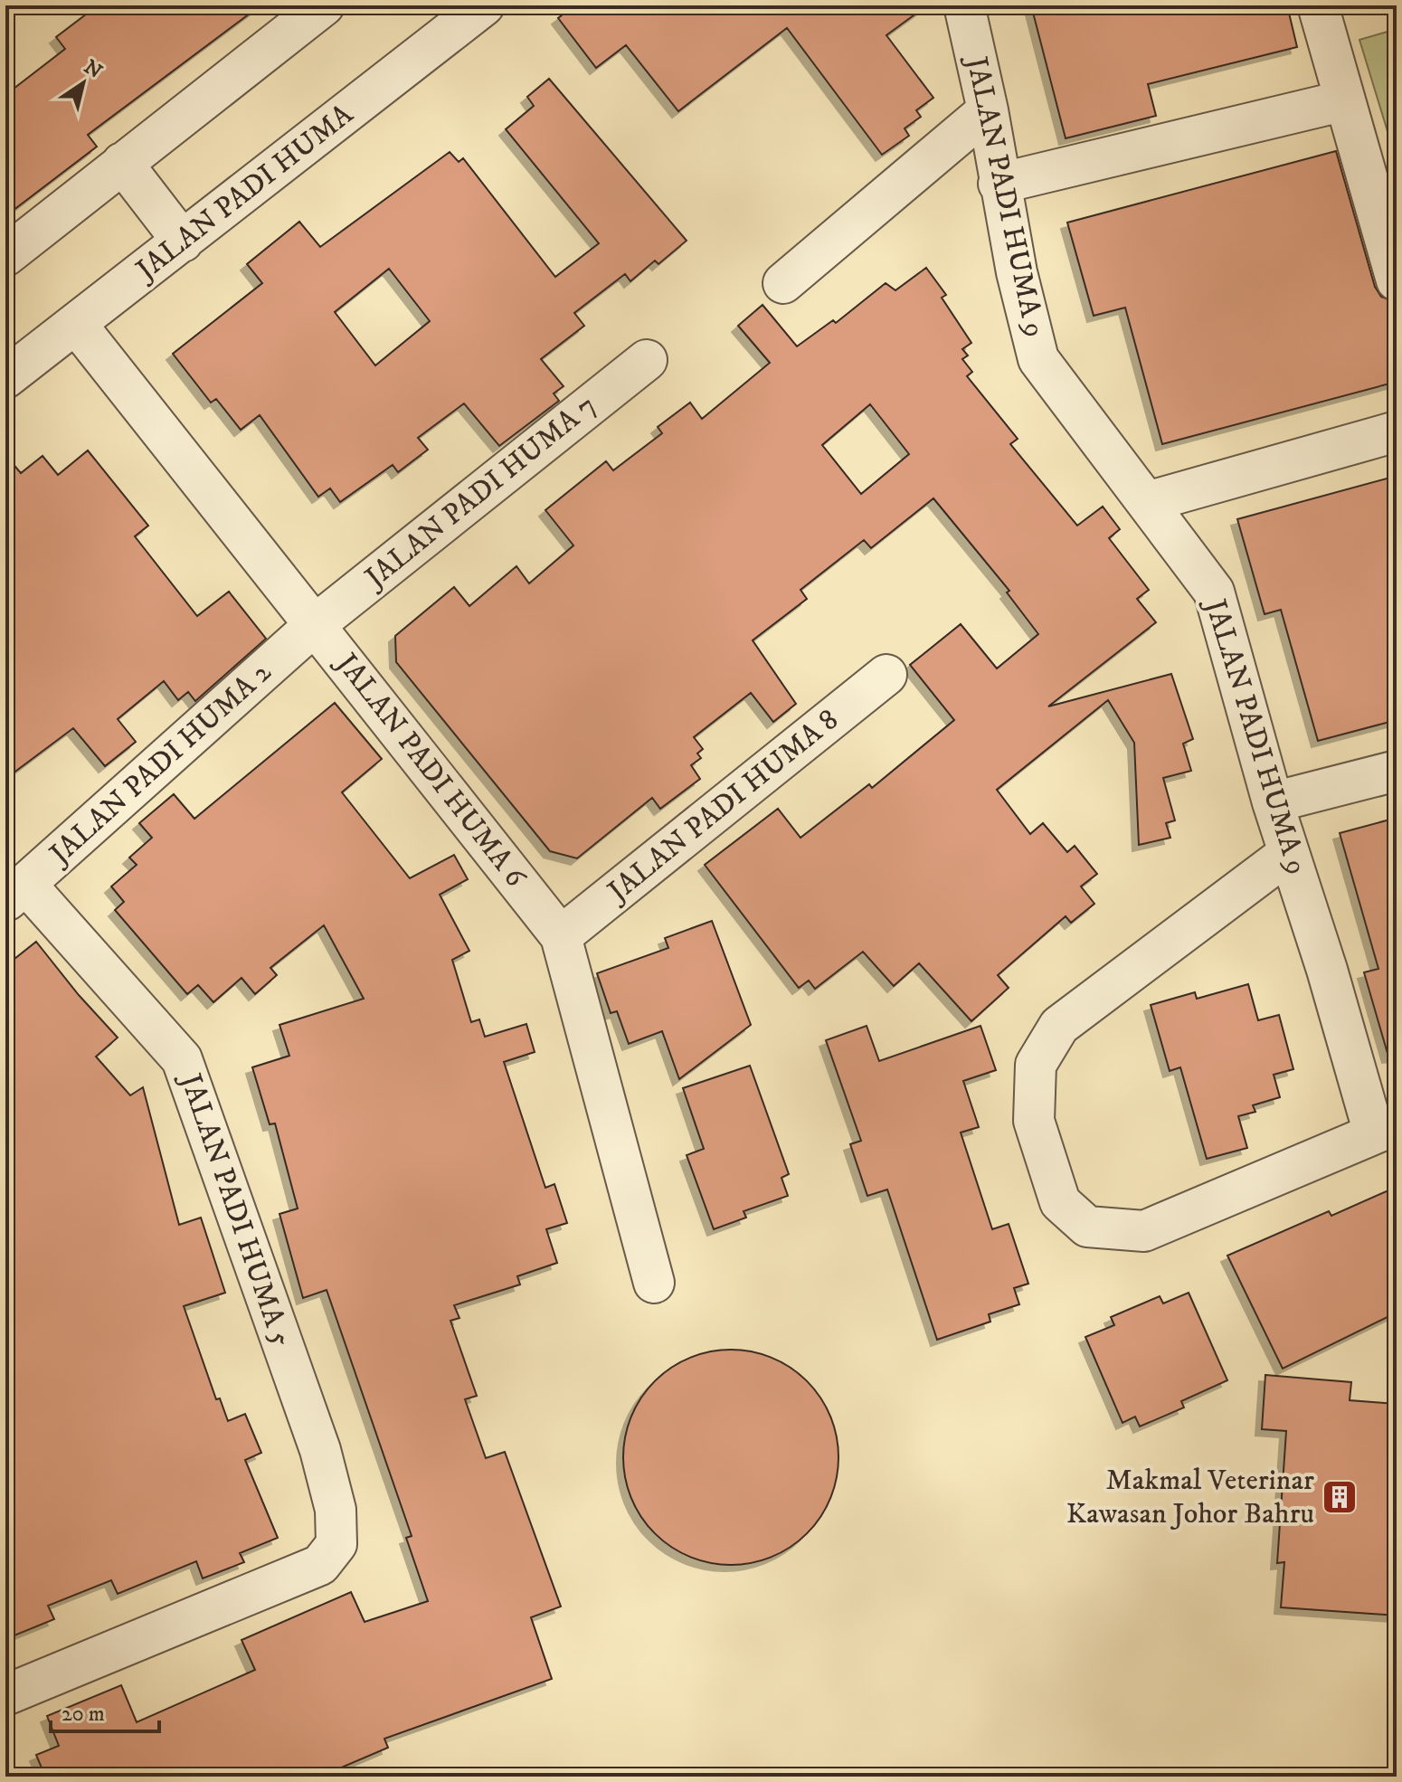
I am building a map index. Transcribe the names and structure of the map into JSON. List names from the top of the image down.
{
  "streets": {
    "street": [
      "JALAN PADI HUMA",
      "JALAN PADI HUMA 9",
      "JALAN PADI HUMA 7",
      "JALAN PADI HUMA 2",
      "JALAN PADI HUMA 6",
      "JALAN PADI HUMA 8",
      "JALAN PADI HUMA 5"
    ]
  },
  "crossings": [
    ["JALAN PADI HUMA", "JALAN PADI HUMA 6"],
    ["JALAN PADI HUMA 7", "JALAN PADI HUMA 2"],
    ["JALAN PADI HUMA 7", "JALAN PADI HUMA 6"],
    ["JALAN PADI HUMA 2", "JALAN PADI HUMA 6"],
    ["JALAN PADI HUMA 2", "JALAN PADI HUMA 5"],
    ["JALAN PADI HUMA 6", "JALAN PADI HUMA 8"]
  ],
  "places": {
    "building": ["Makmal Veterinar Kawasan Johor Bahru"]
  },
  "scale_bar": "20 m",
  "north": "top right"
}
